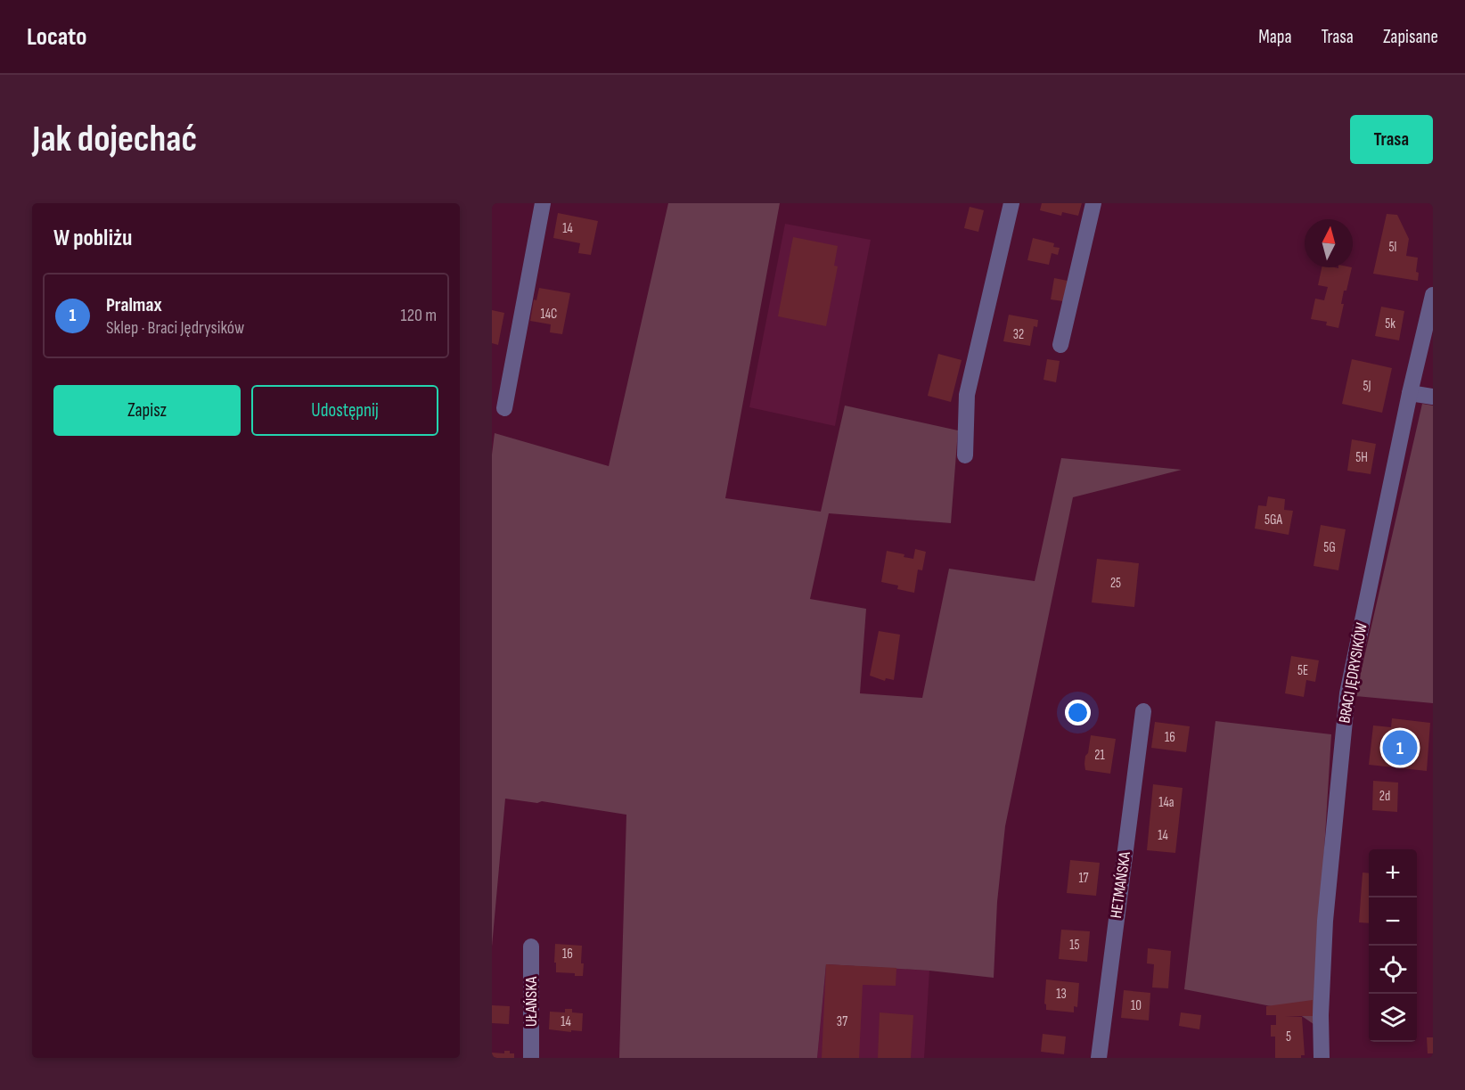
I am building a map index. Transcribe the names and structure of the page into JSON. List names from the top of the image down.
{
  "streets": {
    "street": ["BRACI JĘDRYSIKÓW", "HETMAŃSKA", "UŁAŃSKA"]
  },
  "house_numbers": [
    "14",
    "5l",
    "14C",
    "5k",
    "32",
    "5J",
    "5H",
    "5GA",
    "5G",
    "25",
    "5E",
    "16",
    "21",
    "2d",
    "14a",
    "14",
    "17",
    "15",
    "16",
    "13",
    "10",
    "14",
    "37",
    "5"
  ],
  "north": "top",
  "page": {
    "header": "Locato",
    "nav": ["Mapa", "Trasa", "Zapisane"],
    "buttons": [
      "Trasa",
      ["Zapisz", "Udostępnij"]
    ],
    "title": "Jak dojechać",
    "heading": "W pobliżu",
    "list": [
      {
        "mark": "1",
        "name": "Pralmax",
        "note": "Sklep · Braci Jędrysików",
        "value": "120 m"
      }
    ],
    "pins": "1",
    "map_buttons": ["+", "−"]
  }
}
